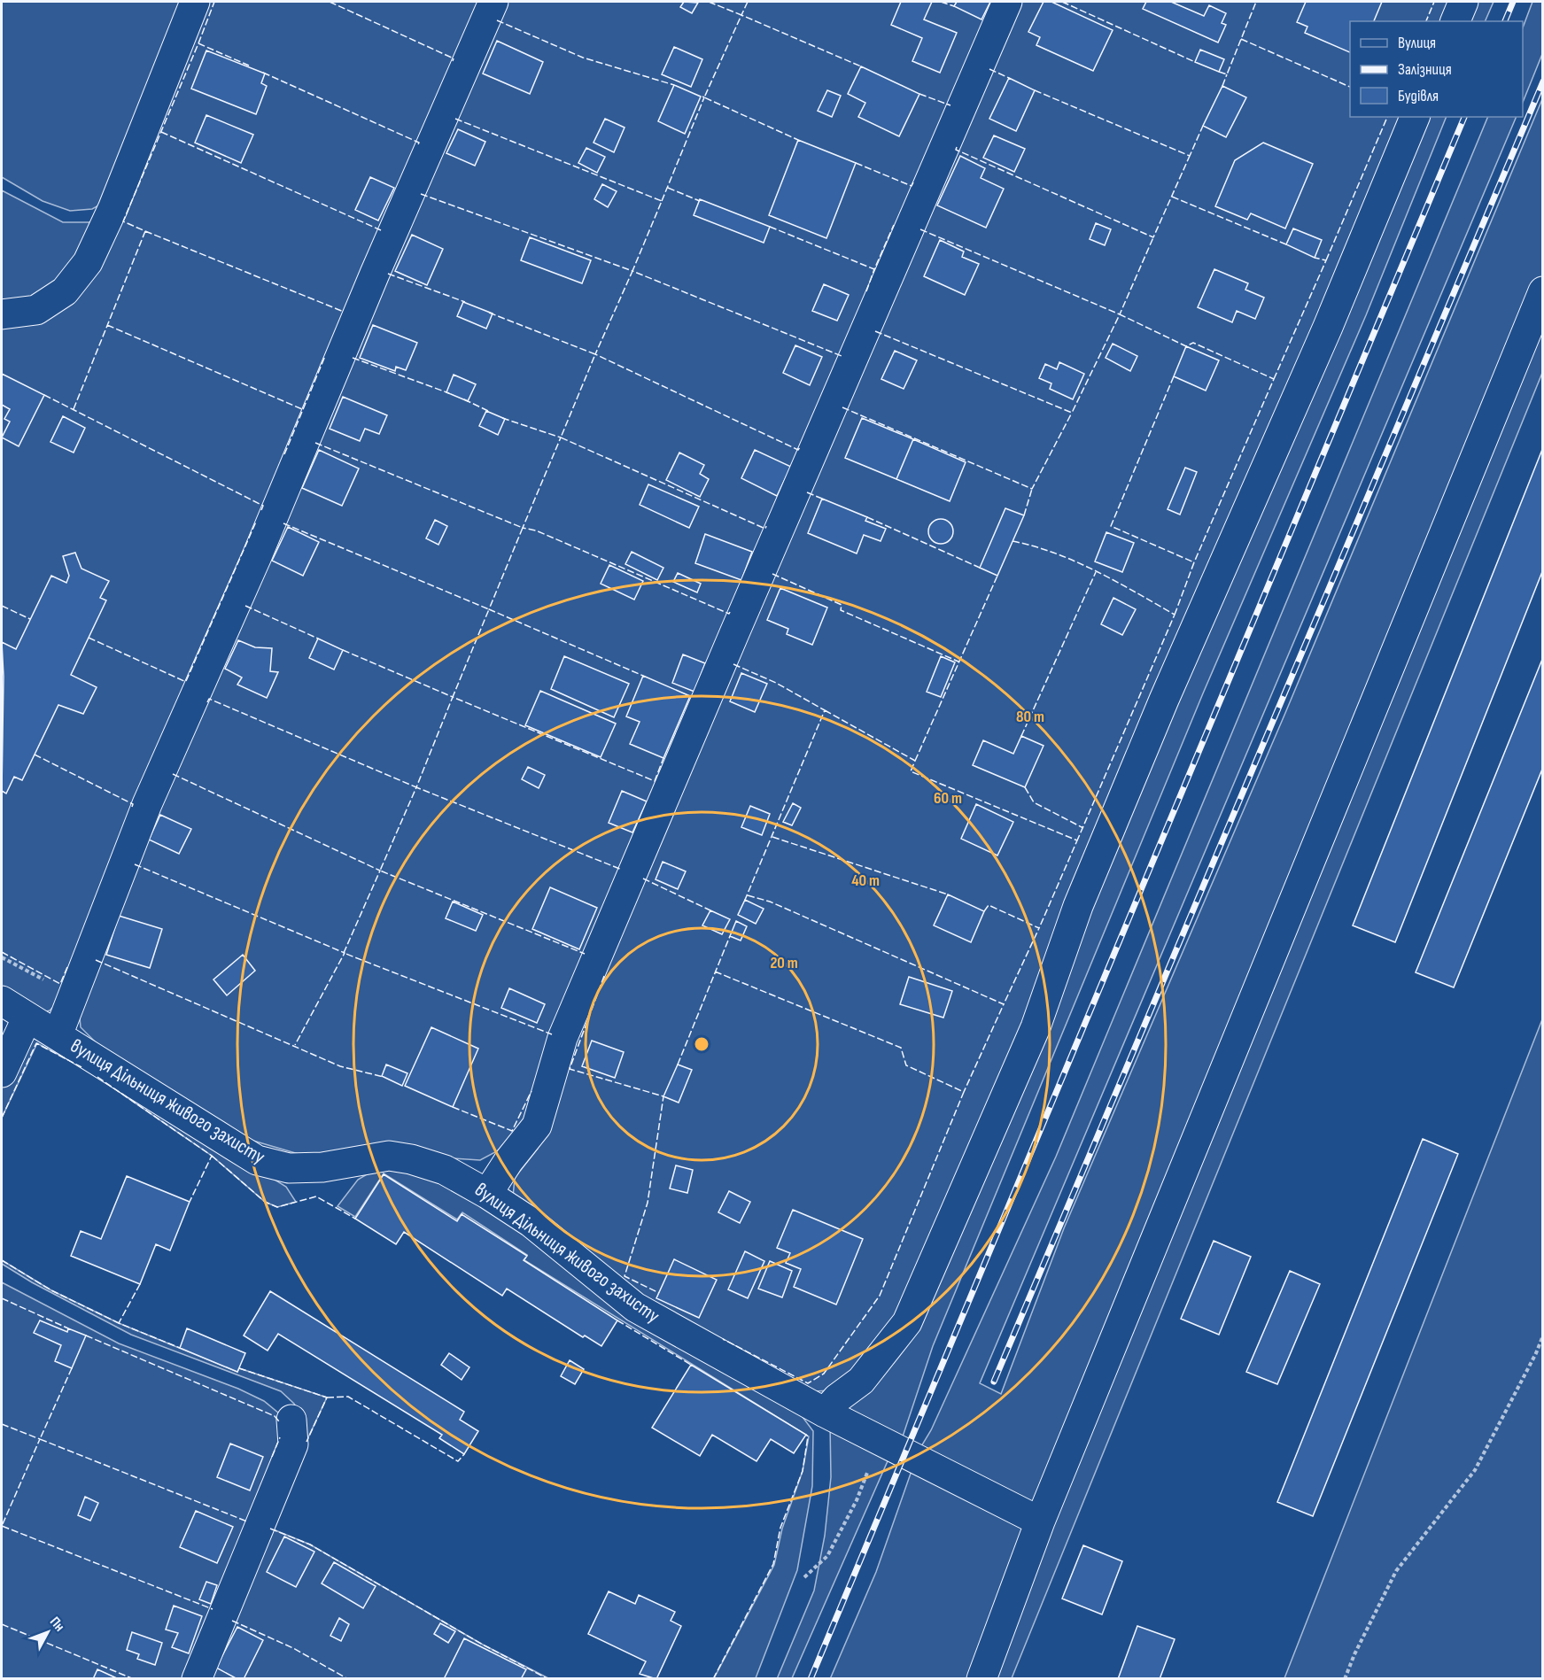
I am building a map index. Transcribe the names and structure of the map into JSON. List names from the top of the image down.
{
  "streets": {
    "street": ["вулиця Дільниця живого захисту"]
  },
  "legend": ["Вулиця", "Залізниця", "Будівля"],
  "north": "top right",
  "rings": [
    "80 m",
    "60 m",
    "40 m",
    "20 m"
  ]
}
